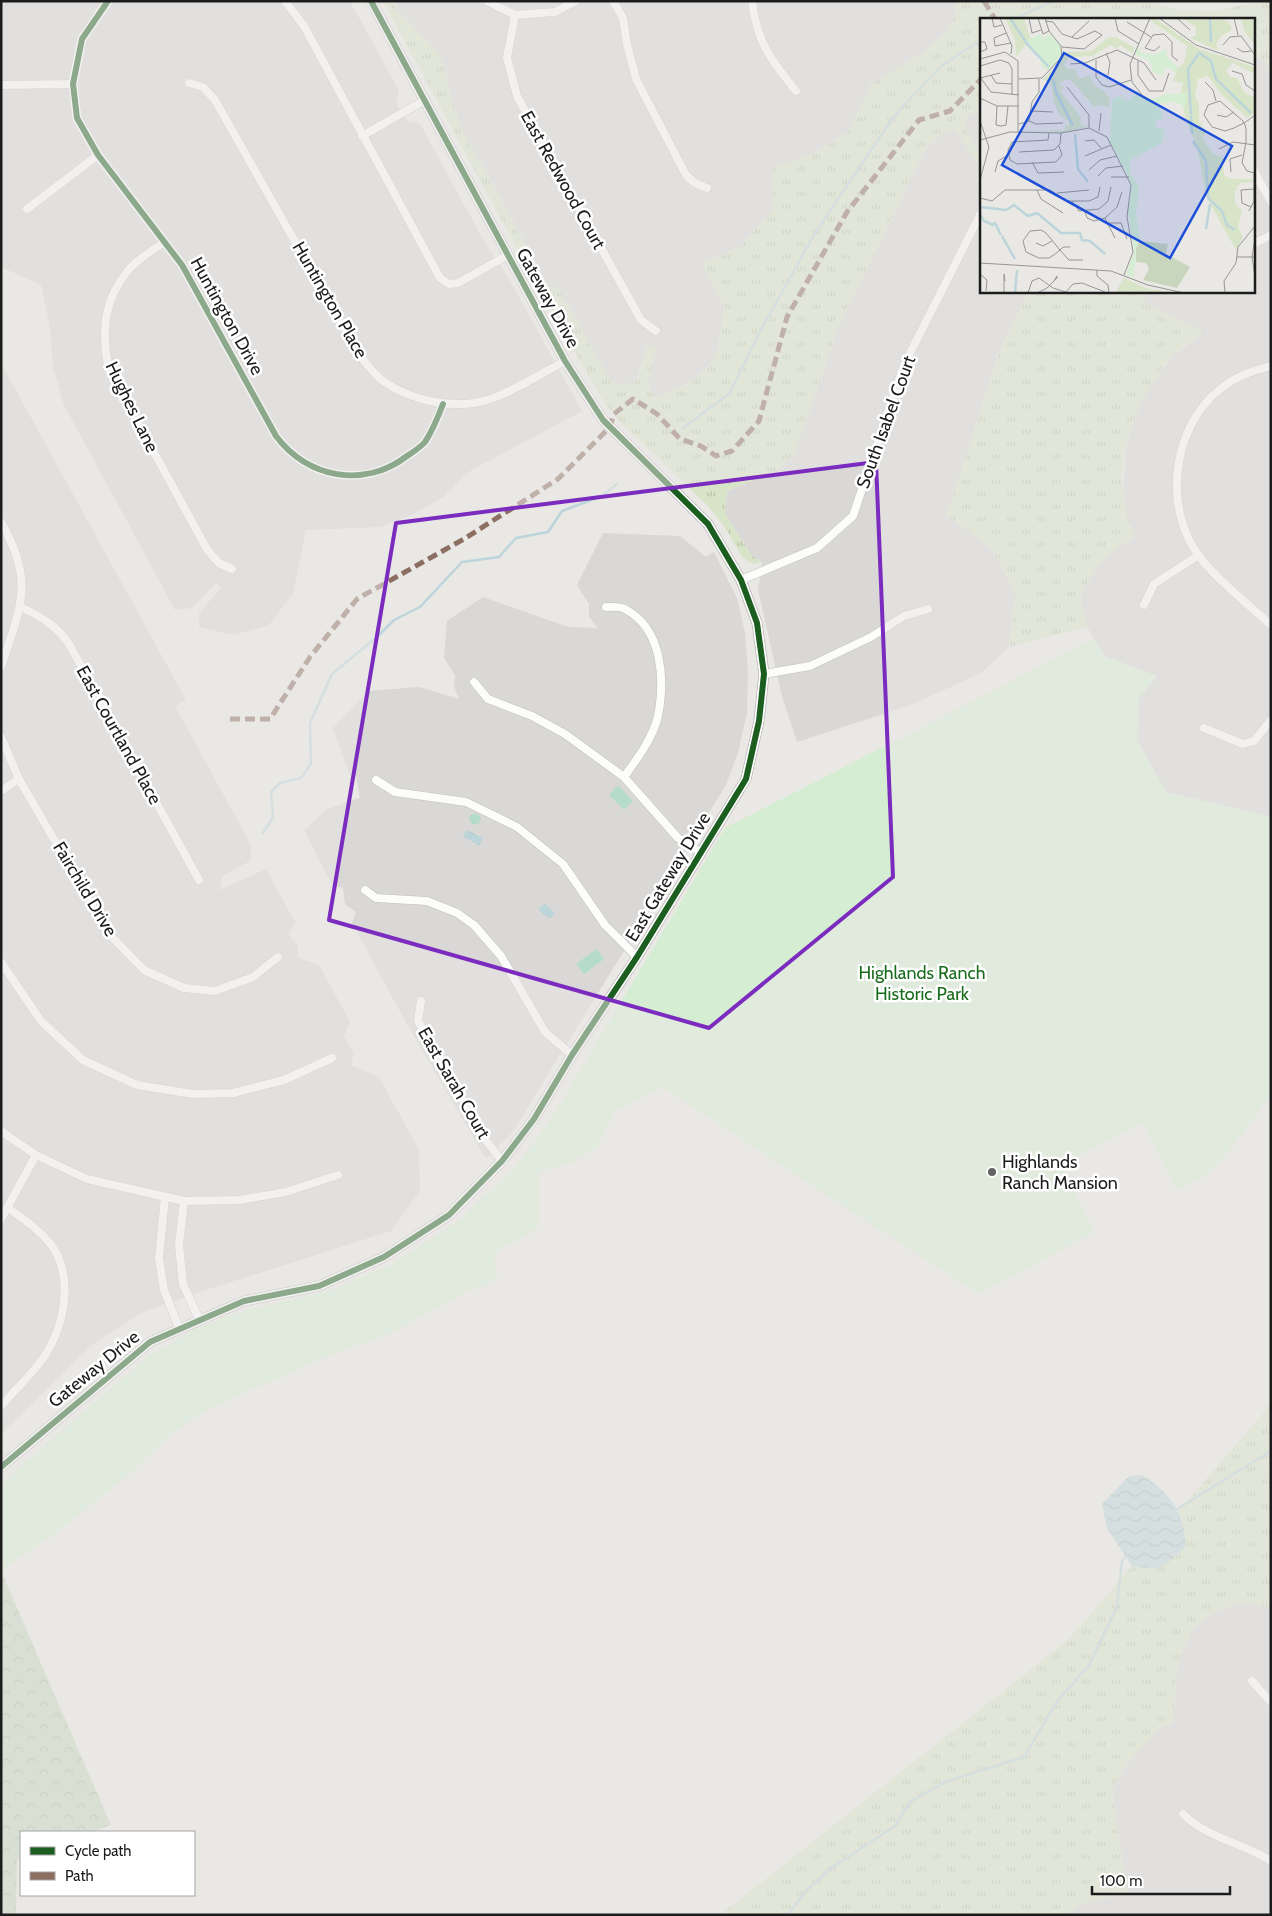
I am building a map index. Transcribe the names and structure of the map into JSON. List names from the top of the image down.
{
  "streets": {
    "street": [
      "East Redwood Court",
      "Gateway Drive",
      "Huntington Place",
      "Huntington Drive",
      "Hughes Lane",
      "South Isabel Court",
      "East Courtland Place",
      "East Gateway Drive",
      "Fairchild Drive",
      "East Sarah Court"
    ]
  },
  "crossings": [
    ["Gateway Drive", "Huntington Place"],
    ["Gateway Drive", "South Isabel Court"],
    ["Gateway Drive", "East Gateway Drive"],
    ["Gateway Drive", "East Sarah Court"],
    ["Huntington Place", "Huntington Drive"],
    ["Huntington Drive", "Hughes Lane"],
    ["South Isabel Court", "East Gateway Drive"],
    ["East Gateway Drive", "East Sarah Court"]
  ],
  "parks": ["Highlands Ranch Historic Park"],
  "places": ["Highlands Ranch Mansion"],
  "legend": ["Cycle path", "Path"],
  "scale_bar": "100 m"
}
